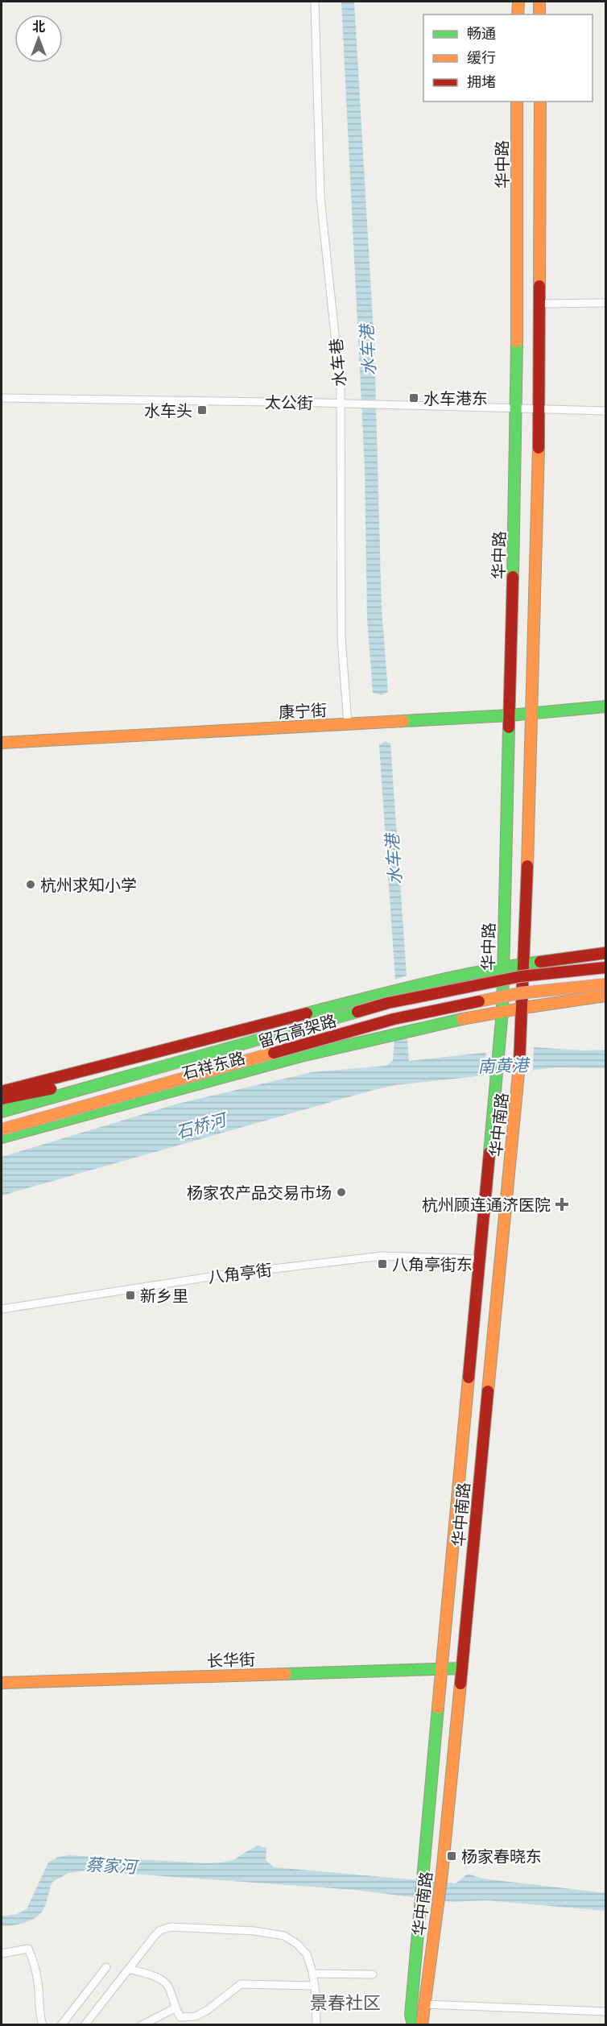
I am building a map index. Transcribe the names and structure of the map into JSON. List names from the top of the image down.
{
  "streets": {
    "main road": [
      "华中路",
      "康宁街",
      "留石高架路",
      "石祥东路",
      "华中南路",
      "长华街"
    ],
    "street": ["水车巷", "太公街", "八角亭街"]
  },
  "crossings": [
    ["华中路", "太公街"],
    ["华中路", "康宁街"],
    ["华中路", "石祥东路"],
    ["华中路", "华中南路"],
    ["水车巷", "太公街"],
    ["水车巷", "康宁街"],
    ["石祥东路", "华中南路"],
    ["华中南路", "八角亭街"],
    ["华中南路", "长华街"]
  ],
  "districts": ["景春社区"],
  "water": [
    "水车港",
    "南黄港",
    "石桥河",
    "蔡家河"
  ],
  "places": {
    "transit": [
      "水车港东",
      "水车头",
      "八角亭街东",
      "新乡里",
      "杨家春晓东"
    ],
    "other": ["杭州求知小学", "杨家农产品交易市场"],
    "health": ["杭州顾连通济医院"]
  },
  "legend": ["畅通", "缓行", "拥堵"],
  "north": "top"
}
